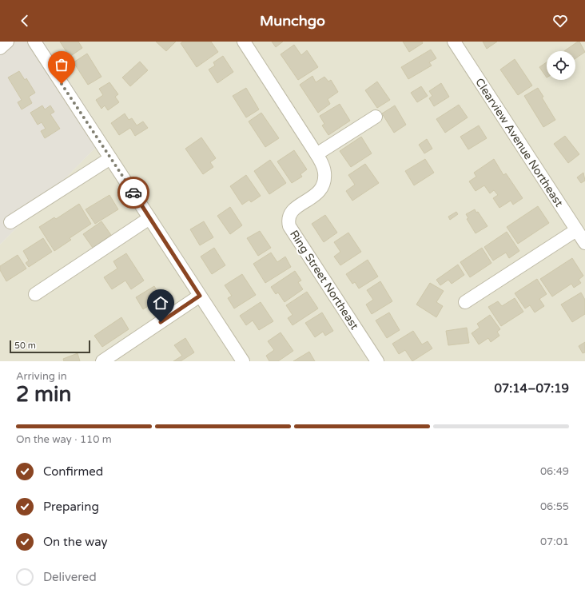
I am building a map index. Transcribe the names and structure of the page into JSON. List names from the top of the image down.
{
  "streets": {
    "street": ["Clearview Avenue Northeast", "Ring Street Northeast"]
  },
  "scale_bar": "50 m",
  "page": {
    "header": "Munchgo",
    "scale": "50 m",
    "heading": ["2 min", "Arriving in", "07:14–07:19"],
    "bar": "On the way · 110 m",
    "list": [
      ["Confirmed", "06:49"],
      ["Preparing", "06:55"],
      ["On the way", "07:01"],
      "Delivered"
    ]
  }
}
